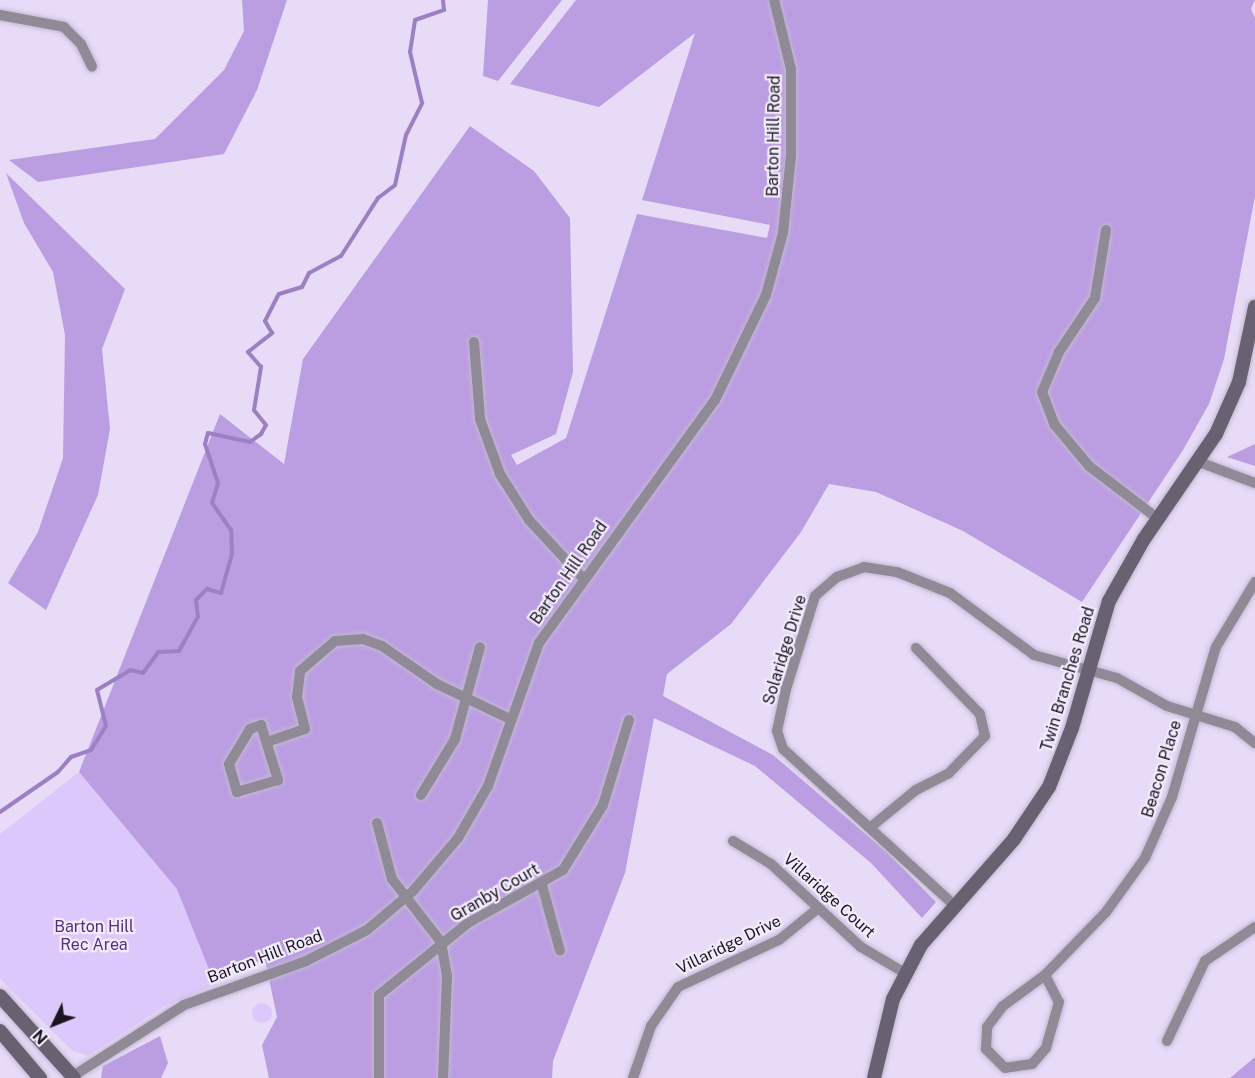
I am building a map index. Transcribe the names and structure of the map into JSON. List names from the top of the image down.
{
  "streets": {
    "main road": ["Twin Branches Road"],
    "street": [
      "Barton Hill Road",
      "Solaridge Drive",
      "Beacon Place",
      "Granby Court",
      "Villaridge Court",
      "Villaridge Drive"
    ]
  },
  "crossings": [
    ["Solaridge Drive", "Twin Branches Road"],
    ["Solaridge Drive", "Beacon Place"],
    ["Twin Branches Road", "Villaridge Court"],
    ["Villaridge Court", "Villaridge Drive"]
  ],
  "parks": ["Barton Hill Rec Area"],
  "north": "bottom left"
}
